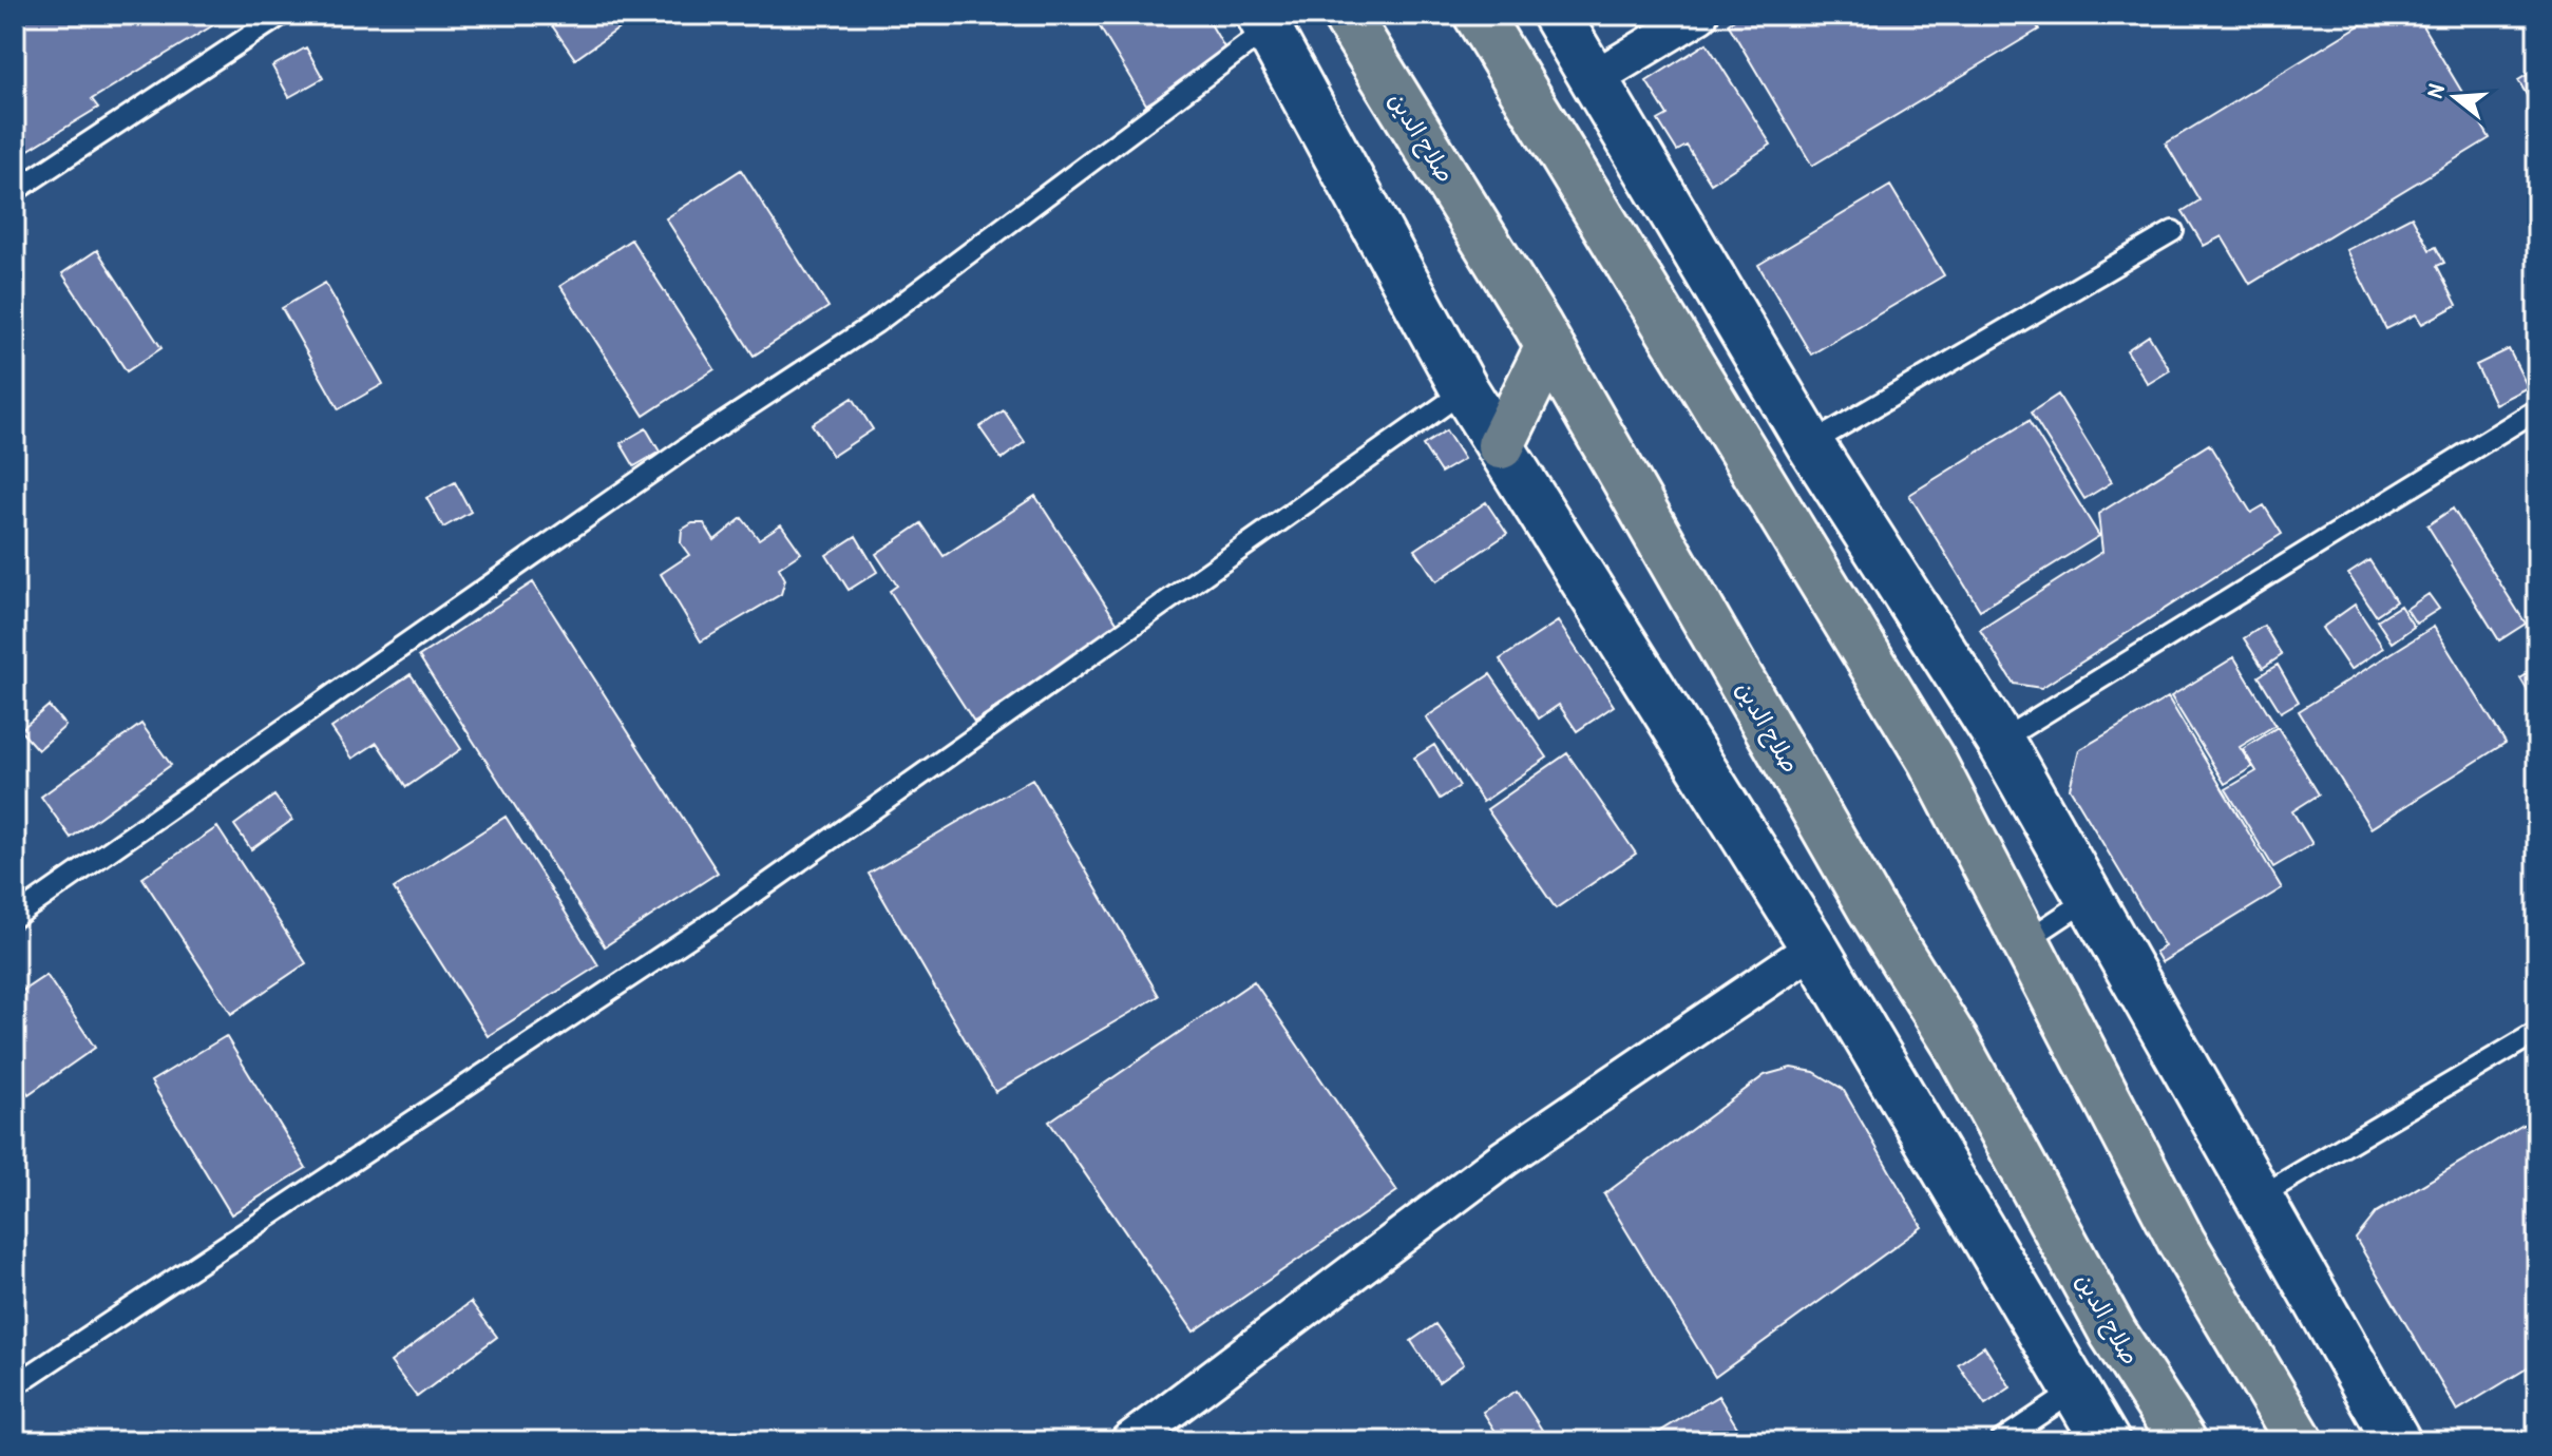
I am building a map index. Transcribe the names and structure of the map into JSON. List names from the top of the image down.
{
  "streets": {
    "highway": ["صلاح الدين"]
  },
  "north": "left"
}
